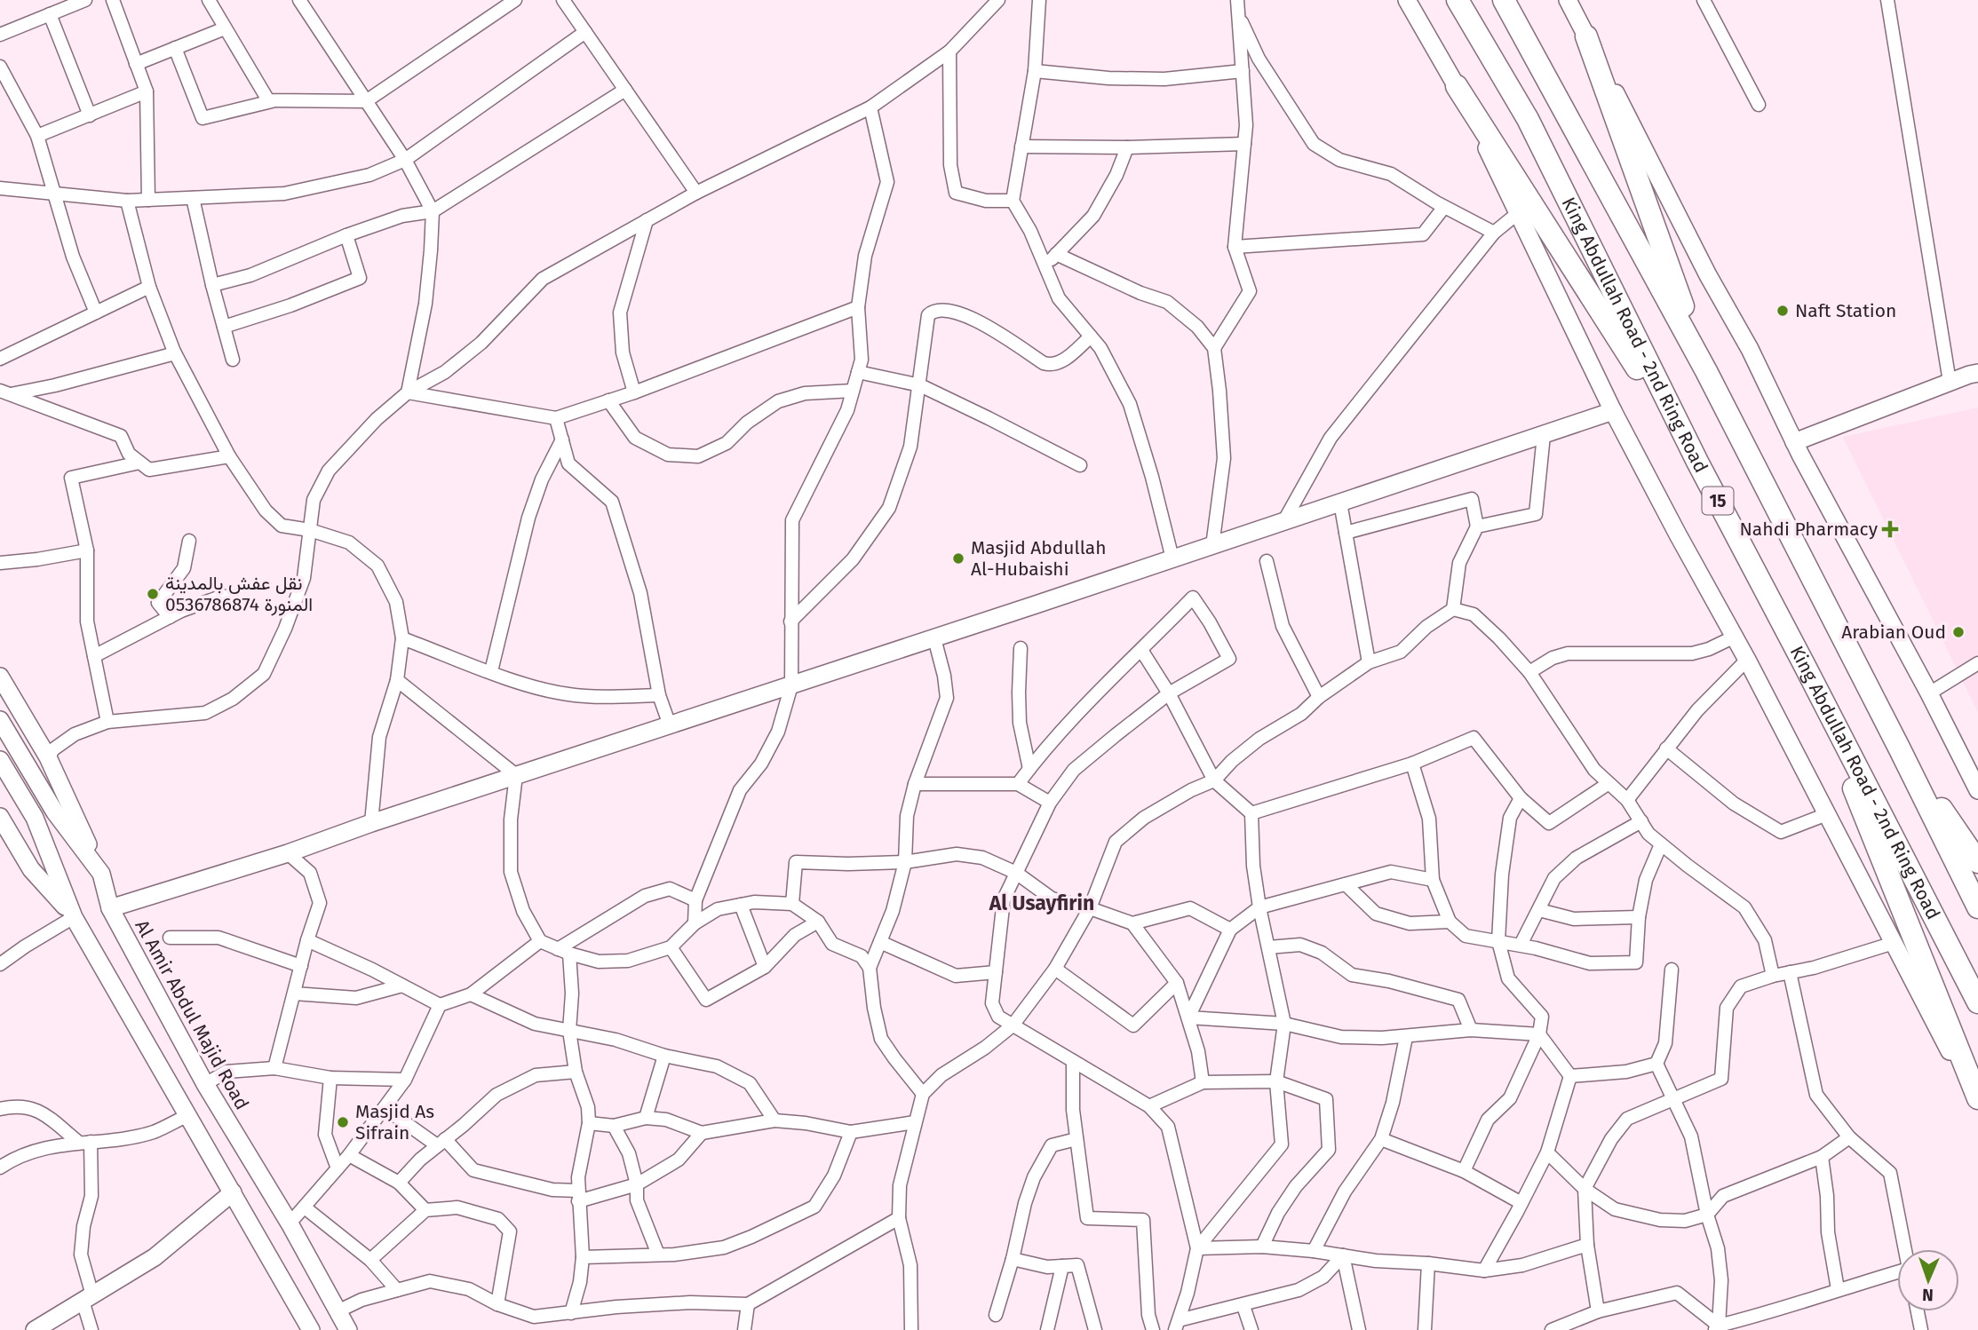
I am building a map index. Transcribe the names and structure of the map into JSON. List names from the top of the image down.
{
  "streets": {
    "highway": ["King Abdullah Road - 2nd Ring Road", "15"],
    "main road": ["Al Amir Abdul Majid Road"]
  },
  "districts": ["Al Usayfirin"],
  "places": {
    "other": [
      "Naft Station",
      "Masjid Abdullah Al-Hubaishi",
      "نقل عفش بالمدينة المنورة 0536786874",
      "Arabian Oud",
      "Masjid As Sifrain"
    ],
    "health": ["Nahdi Pharmacy"]
  },
  "north": "bottom"
}
